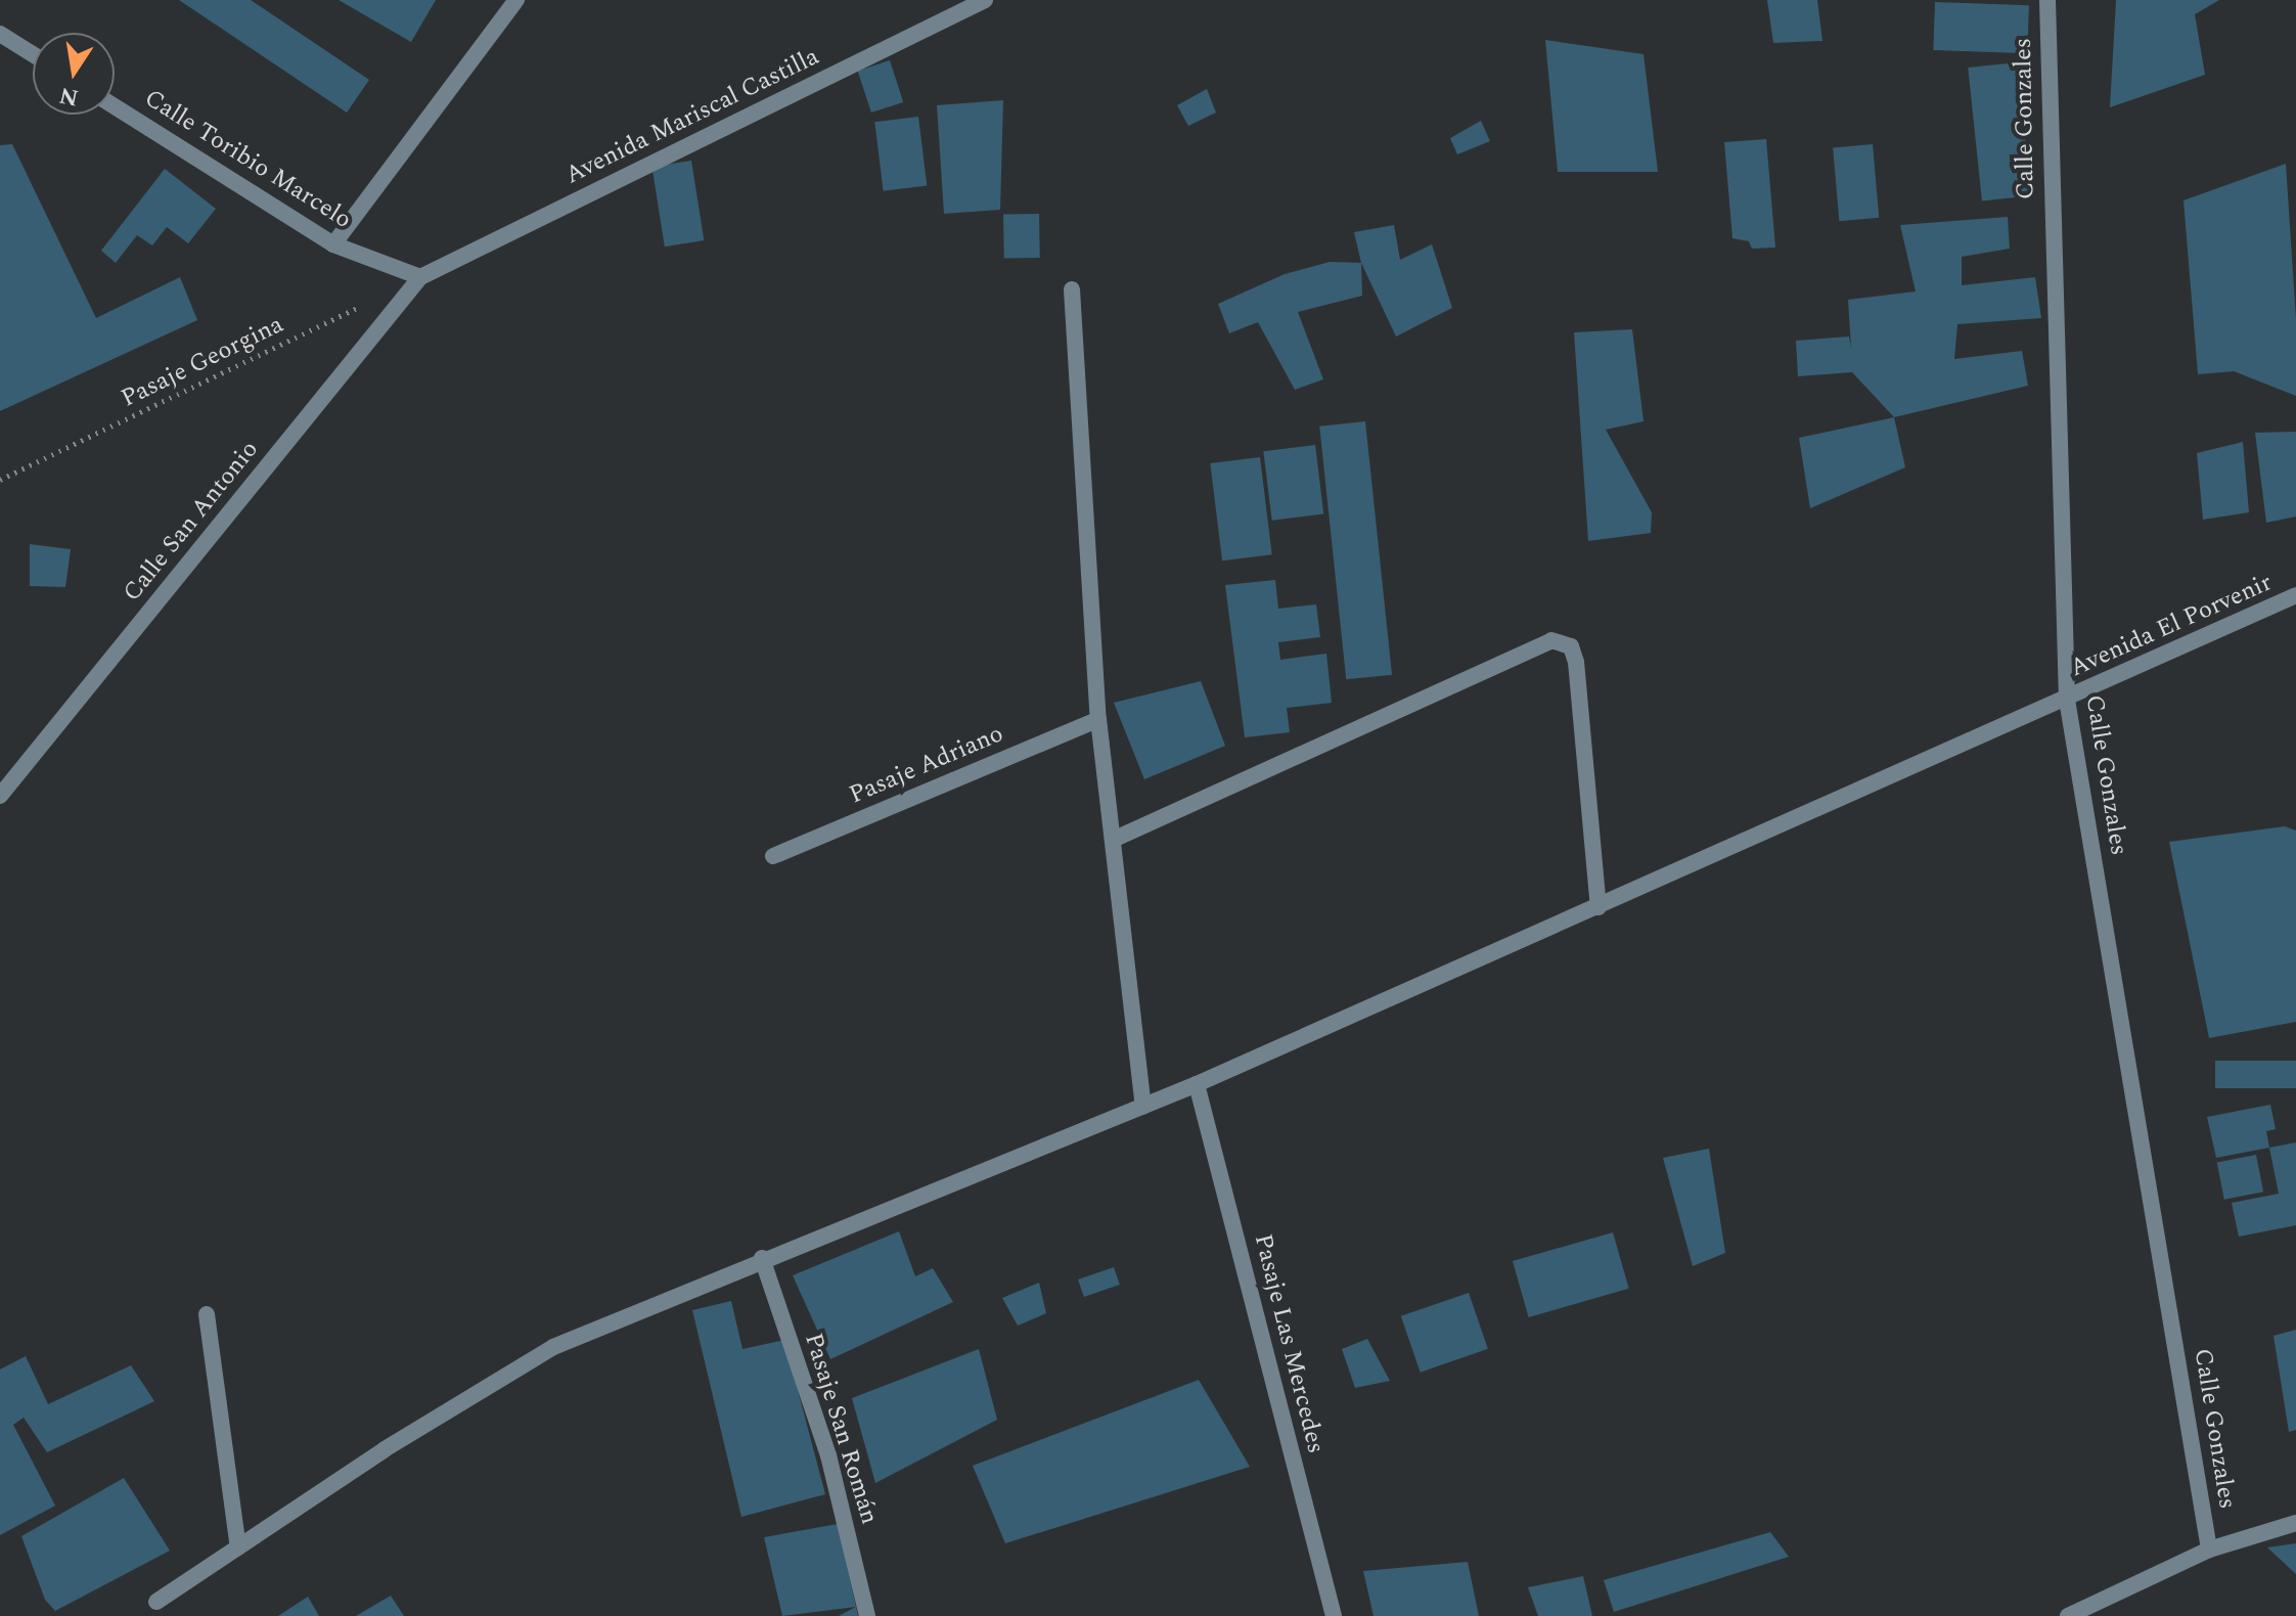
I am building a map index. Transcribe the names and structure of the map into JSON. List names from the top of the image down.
{
  "streets": {
    "street": [
      "Avenida Mariscal Castilla",
      "Calle Gonzales",
      "Calle Toribio Marcelo",
      "Calle San Antonio",
      "Avenida El Porvenir",
      "Pasaje Adriano",
      "Pasaje Las Mercedes",
      "Pasaje San Román"
    ],
    "path": ["Pasaje Georgina"]
  },
  "crossings": [
    ["Avenida Mariscal Castilla", "Calle Toribio Marcelo"],
    ["Avenida Mariscal Castilla", "Calle San Antonio"],
    ["Calle Gonzales", "Avenida El Porvenir"],
    ["Calle Toribio Marcelo", "Calle San Antonio"],
    ["Avenida El Porvenir", "Pasaje Las Mercedes"],
    ["Avenida El Porvenir", "Pasaje San Román"]
  ],
  "north": "bottom"
}
